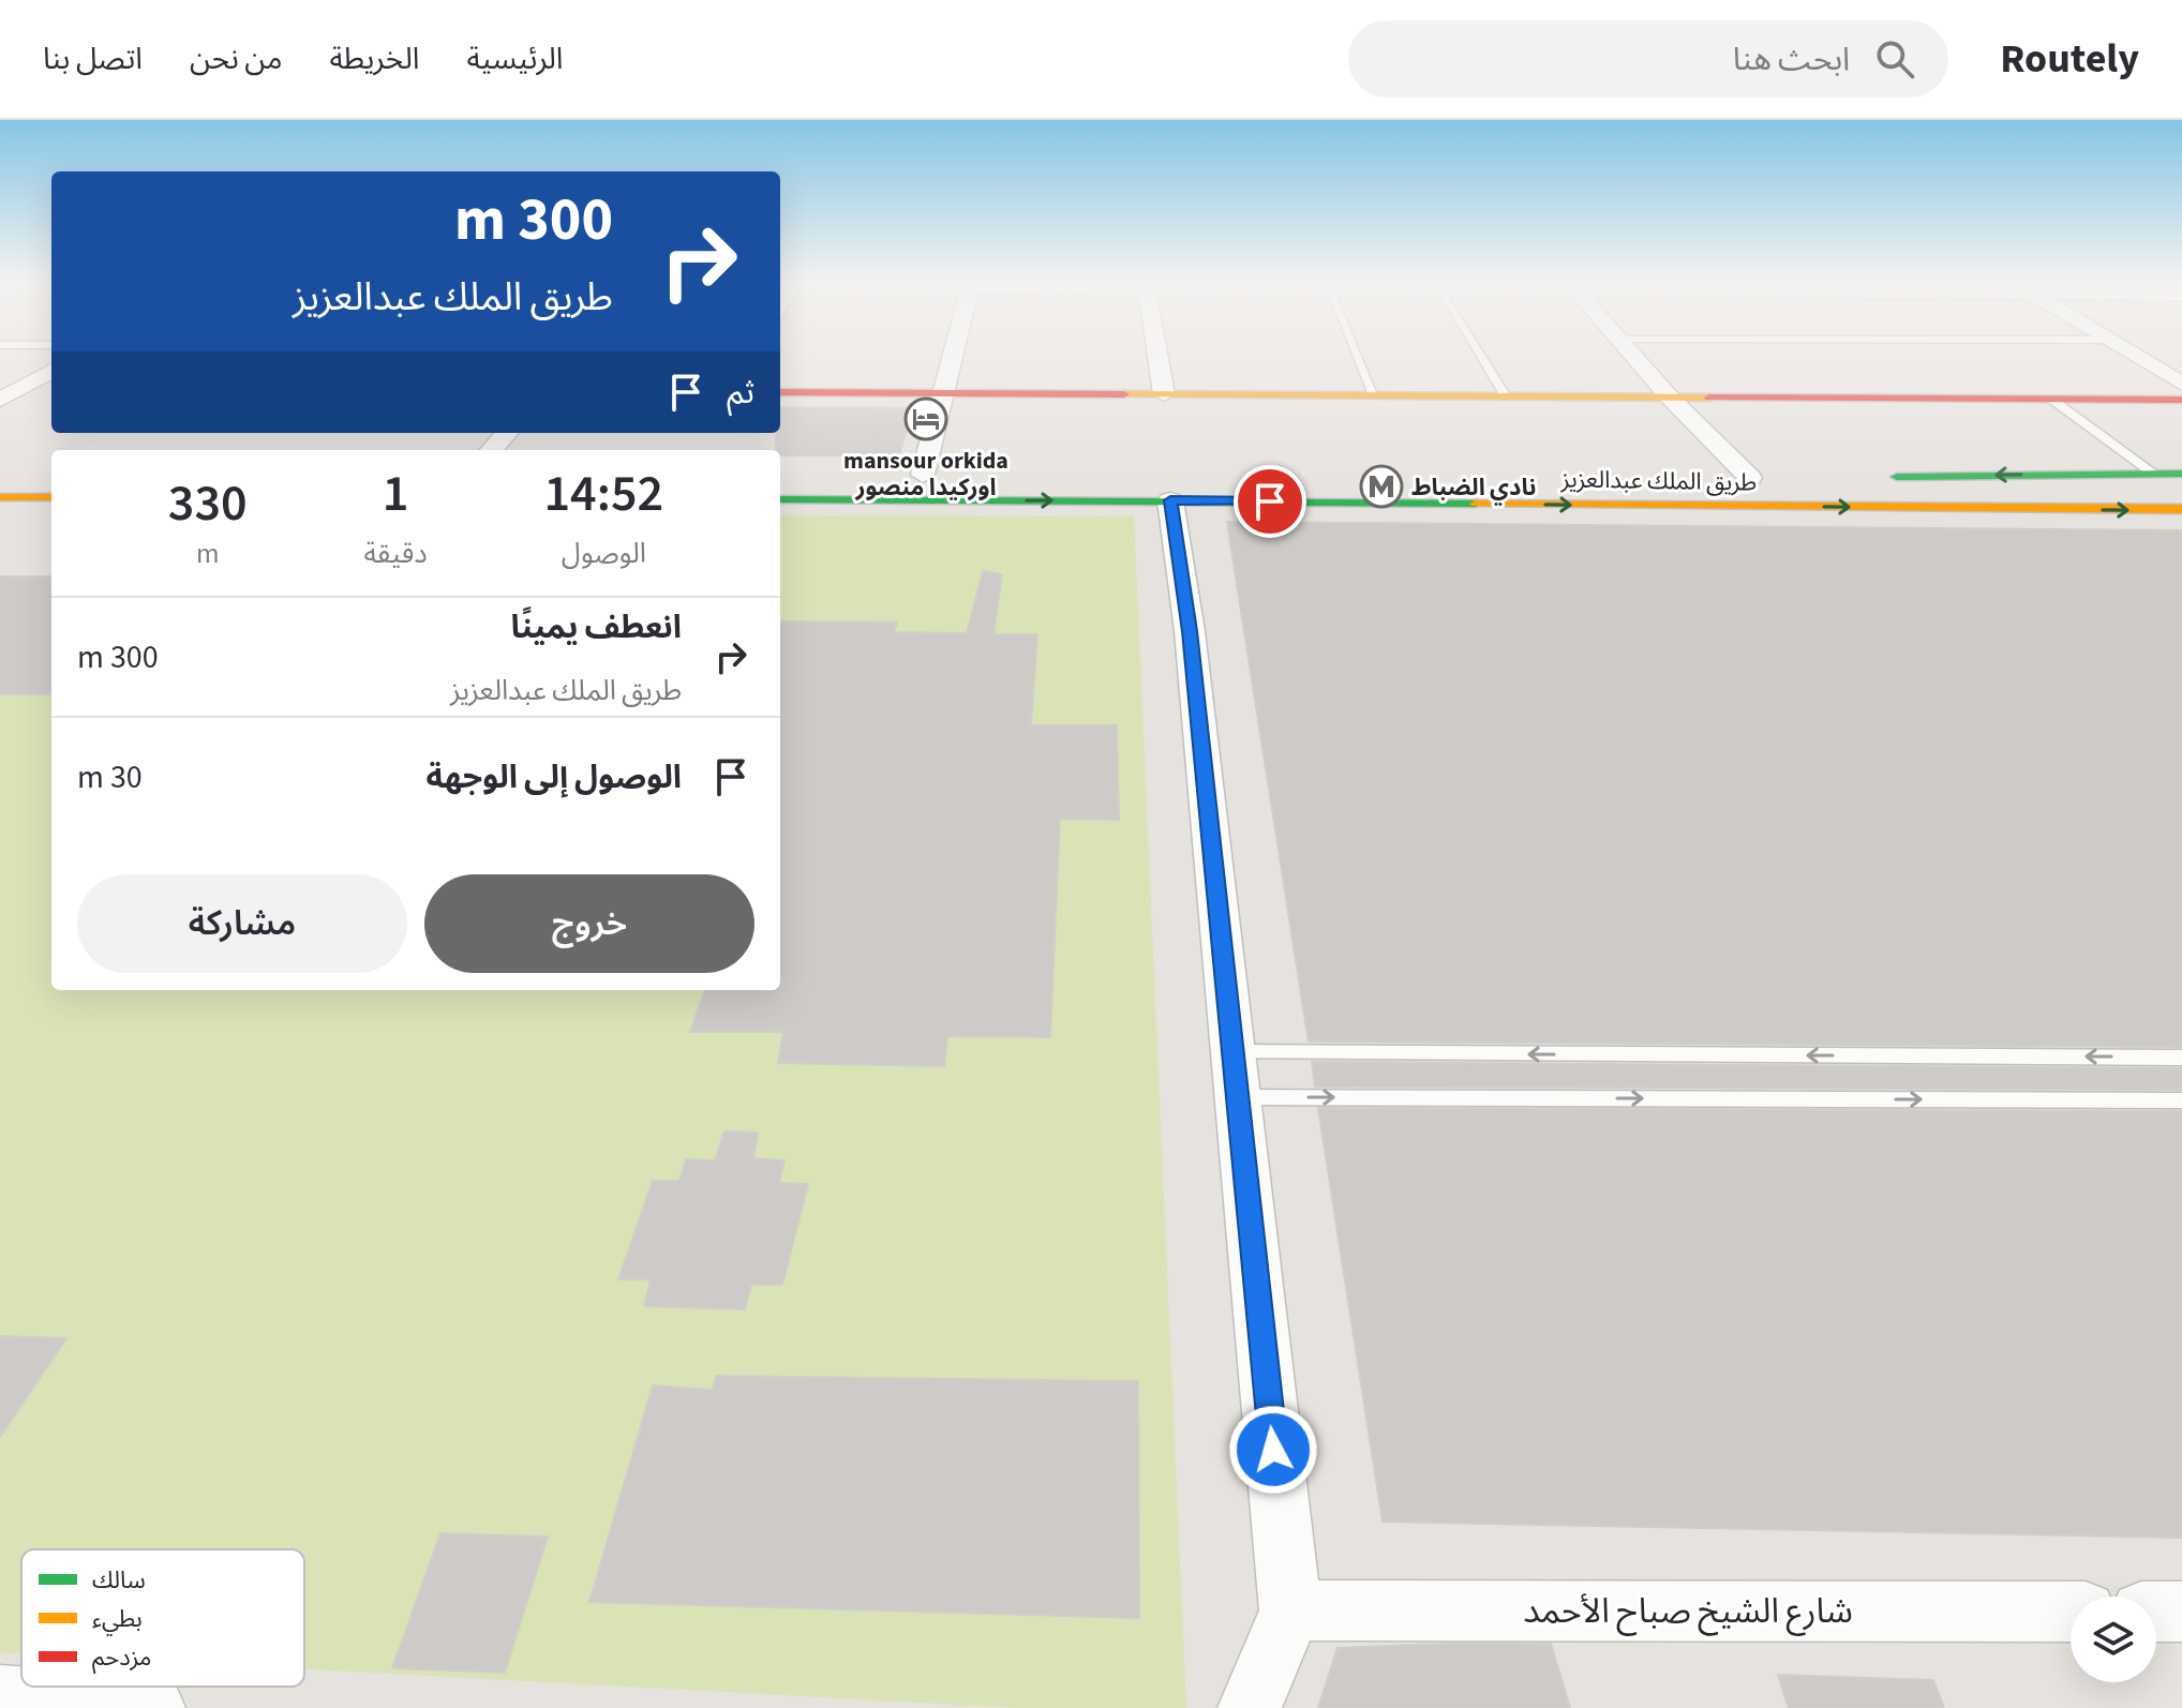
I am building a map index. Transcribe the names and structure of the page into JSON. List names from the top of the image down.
{
  "streets": {
    "main road": ["طريق الملك عبدالعزيز"],
    "street": ["شارع الشيخ صباح الأحمد"]
  },
  "places": {
    "hotel": ["mansour orkida اوركيدا منصور"],
    "metro station": ["نادي الضباط"]
  },
  "legend": ["سالك", "بطيء", "مزدحم"],
  "page": {
    "header": "Routely",
    "search": "ابحث هنا",
    "nav": [
      "الرئيسية",
      "الخريطة",
      "من نحن",
      "اتصل بنا"
    ],
    "turn": ["300 m", "طريق الملك عبدالعزيز"],
    "then": "ثم",
    "eta": [
      "14:52",
      "الوصول",
      "1",
      "دقيقة",
      "330",
      "m"
    ],
    "list": [
      {
        "name": "انعطف يمينًا",
        "note": "طريق الملك عبدالعزيز",
        "value": "300 m"
      },
      {
        "name": "الوصول إلى الوجهة",
        "value": "30 m"
      }
    ],
    "buttons": ["خروج", "مشاركة"]
  }
}
